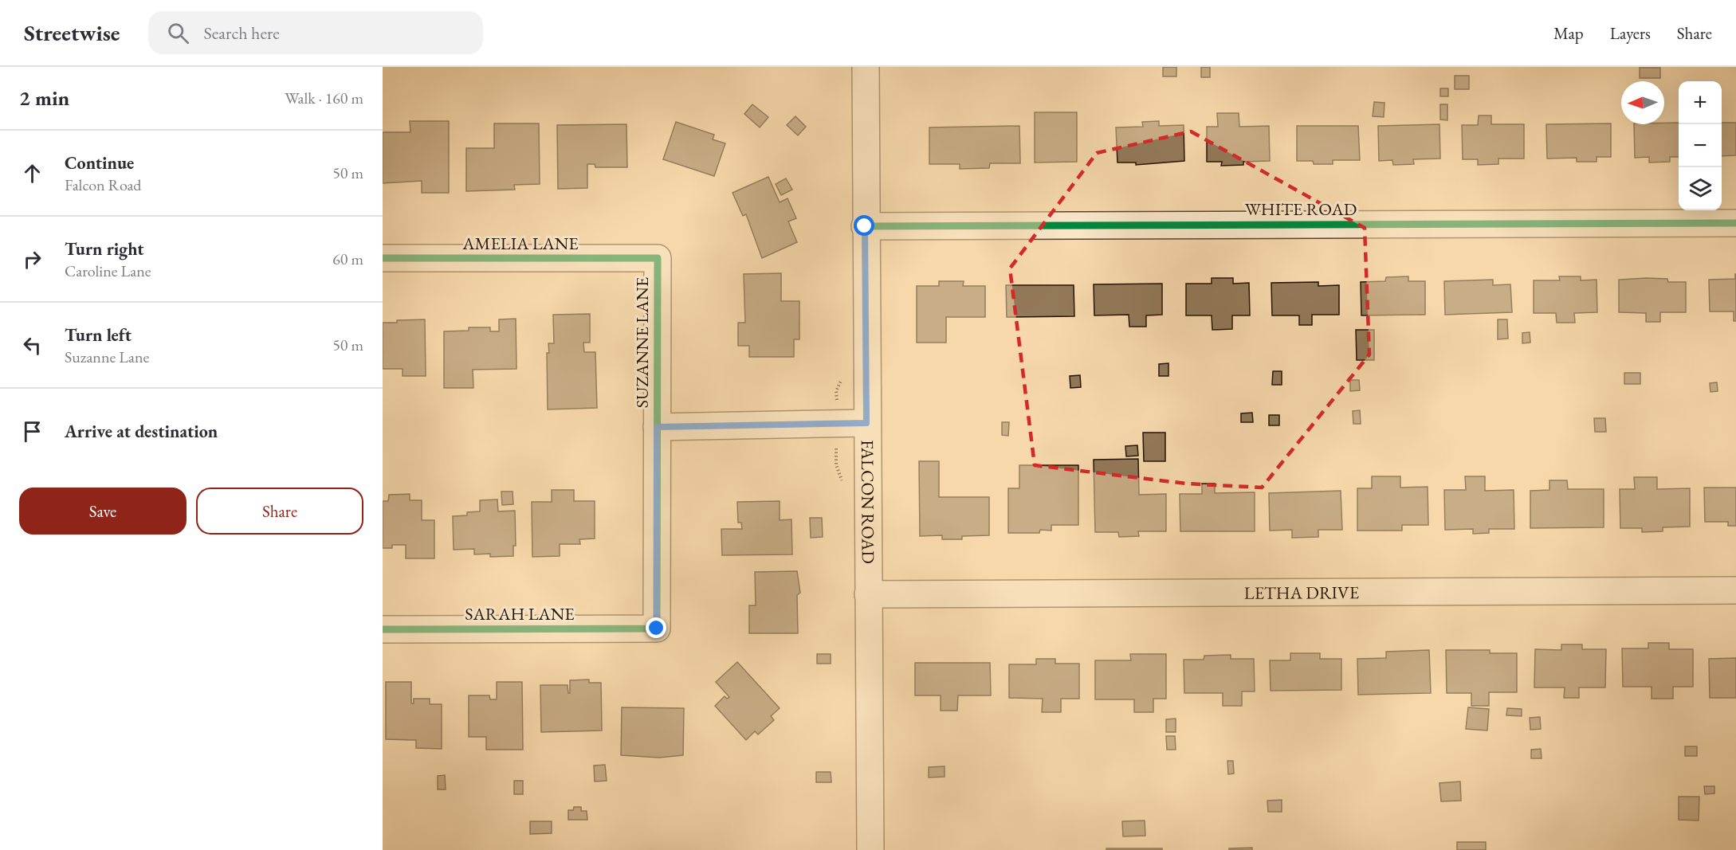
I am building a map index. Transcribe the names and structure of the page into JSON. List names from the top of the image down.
{
  "streets": {
    "street": [
      "WHITE ROAD",
      "AMELIA LANE",
      "SUZANNE LANE",
      "FALCON ROAD",
      "LETHA DRIVE",
      "SARAH LANE"
    ]
  },
  "crossings": [
    ["WHITE ROAD", "FALCON ROAD"],
    ["AMELIA LANE", "SUZANNE LANE"],
    ["SUZANNE LANE", "SARAH LANE"],
    ["FALCON ROAD", "LETHA DRIVE"]
  ],
  "north": "left",
  "page": {
    "header": "Streetwise",
    "search": "Search here",
    "nav": ["Map", "Layers", "Share"],
    "heading": ["2 min", "Walk · 160 m"],
    "map_buttons": ["+", "−"],
    "list": [
      ["Continue", "Falcon Road", "50 m"],
      ["Turn right", "Caroline Lane", "60 m"],
      ["Turn left", "Suzanne Lane", "50 m"],
      "Arrive at destination"
    ],
    "buttons": ["Save", "Share"]
  }
}
